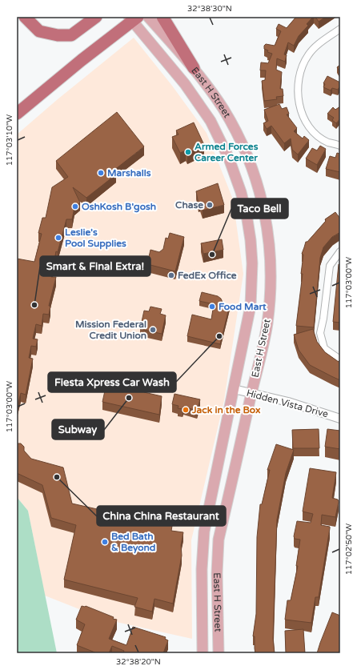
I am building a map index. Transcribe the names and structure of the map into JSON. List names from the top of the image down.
{
  "streets": {
    "main road": ["East H Street"],
    "street": ["Hidden Vista Drive"]
  },
  "crossings": [
    ["East H Street", "Hidden Vista Drive"]
  ],
  "places": [
    "Armed Forces Career Center",
    "Marshalls",
    "Chase",
    "OshKosh B'gosh",
    "Leslie's Pool Supplies",
    "Taco Bell",
    "FedEx Office",
    "Smart & Final Extra!",
    "Food Mart",
    "Mission Federal Credit Union",
    "Fiesta Xpress Car Wash",
    "Subway",
    "Jack in the Box",
    "China China Restaurant",
    "Bed Bath & Beyond"
  ],
  "coordinates": [
    "32°38'30\"N",
    "117°03'10\"W",
    "117°03'00\"W",
    "117°02'50\"W",
    "32°38'20\"N"
  ]
}
